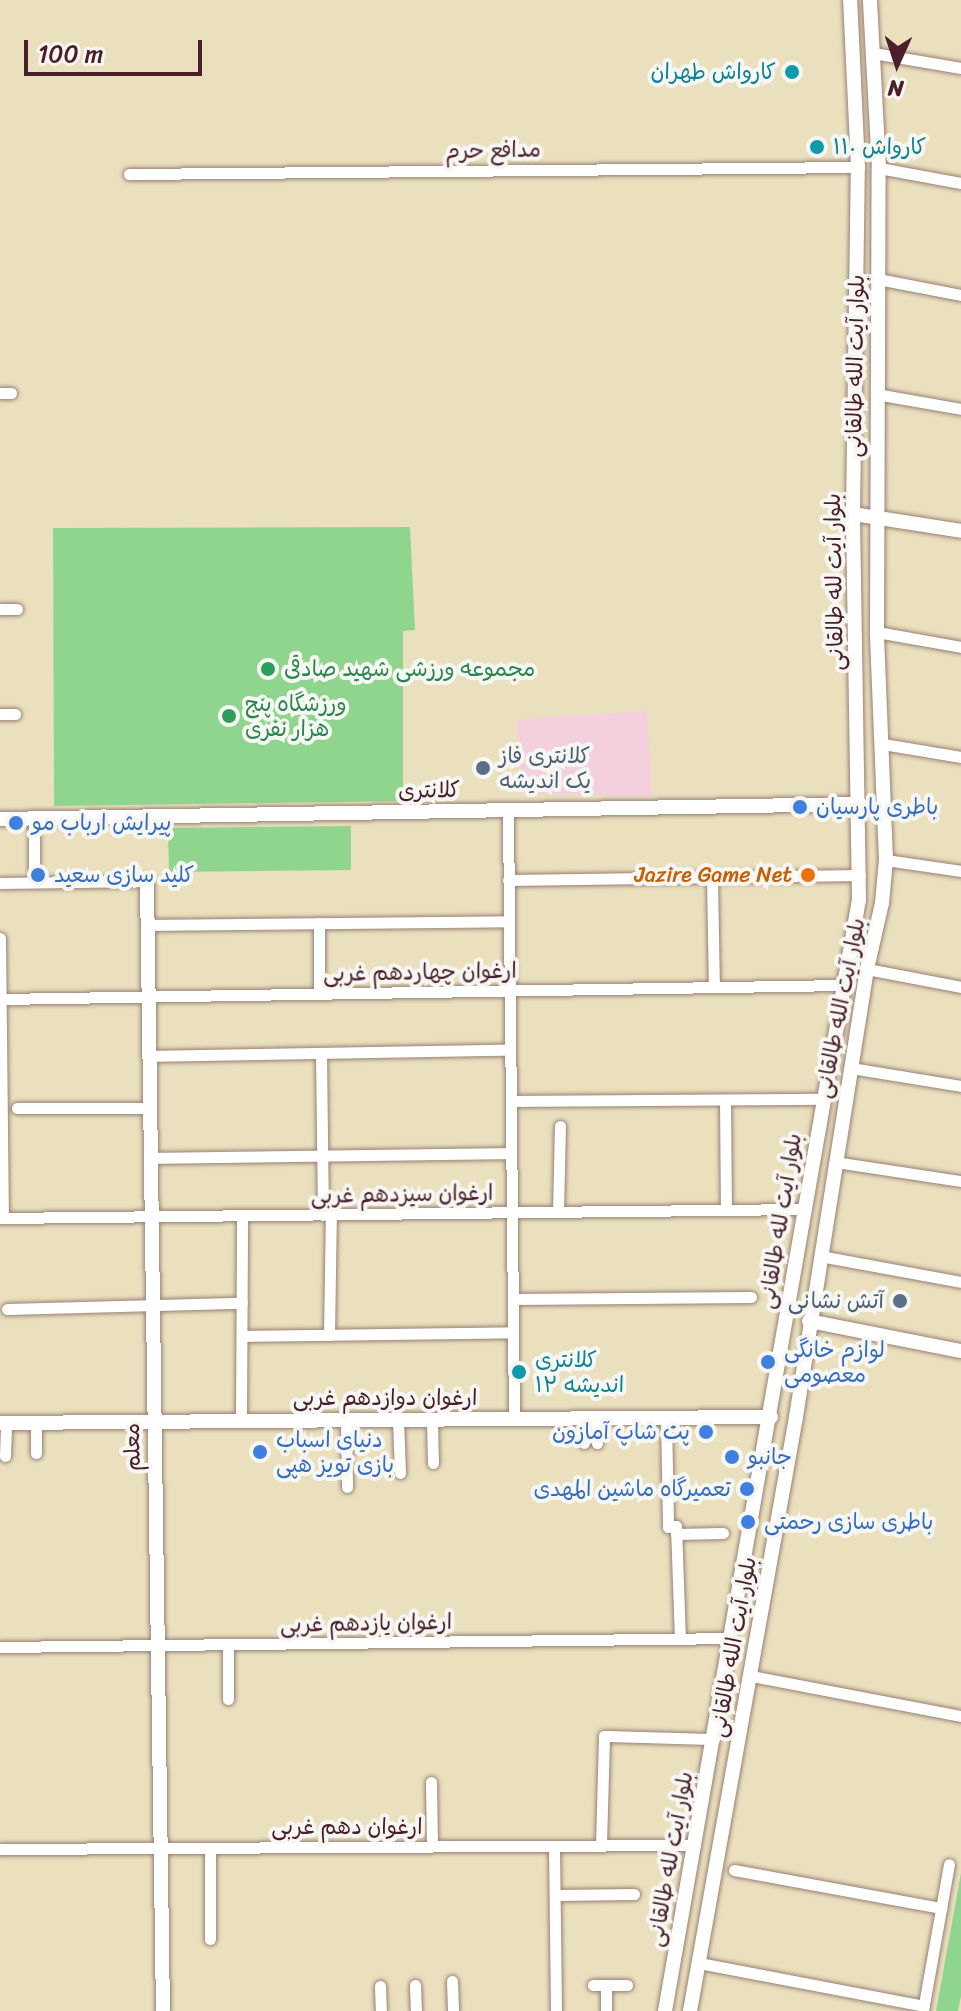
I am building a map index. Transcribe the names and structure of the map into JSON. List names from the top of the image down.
{
  "streets": {
    "street": [
      "مدافع حرم",
      "بلوار آیت الله طالقانی",
      "بلوار آیت لله طالقانی",
      "کلانتری",
      "ارغوان چهاردهم غربی",
      "ارغوان سیزدهم غربی",
      "ارغوان دوازدهم غربی",
      "معلم",
      "ارغوان یازدهم غربی",
      "ارغوان دهم غربی"
    ]
  },
  "crossings": [
    ["مدافع حرم", "بلوار آیت لله طالقانی"],
    ["بلوار آیت لله طالقانی", "کلانتری"],
    ["بلوار آیت لله طالقانی", "ارغوان چهاردهم غربی"],
    ["بلوار آیت لله طالقانی", "ارغوان سیزدهم غربی"],
    ["بلوار آیت لله طالقانی", "ارغوان دوازدهم غربی"],
    ["بلوار آیت لله طالقانی", "ارغوان یازدهم غربی"],
    ["بلوار آیت لله طالقانی", "ارغوان دهم غربی"],
    ["ارغوان چهاردهم غربی", "معلم"],
    ["ارغوان سیزدهم غربی", "معلم"],
    ["ارغوان دوازدهم غربی", "معلم"],
    ["معلم", "ارغوان یازدهم غربی"],
    ["معلم", "ارغوان دهم غربی"]
  ],
  "places": [
    "کارواش طهران",
    "کارواش ۱۱۰",
    "مجموعه ورزشی شهید صادقی",
    "ورزشگاه پنج هزار نفری",
    "کلانتری فاز یک اندیشه",
    "باطری پارسيان",
    "پیرایش ارباب مو",
    "کلید سازی سعید",
    "Jazire Game Net",
    "آتش نشانی",
    "لوازم خانگی معصومی",
    "کلانتری ۱۲ اندیشه",
    "پت شاپ آمازون",
    "دنیای اسباب بازی تویز هپی",
    "جانبو",
    "تعمیرگاه ماشین المهدی",
    "باطری سازی رحمتی"
  ],
  "scale_bar": "100 m",
  "north": "bottom"
}
